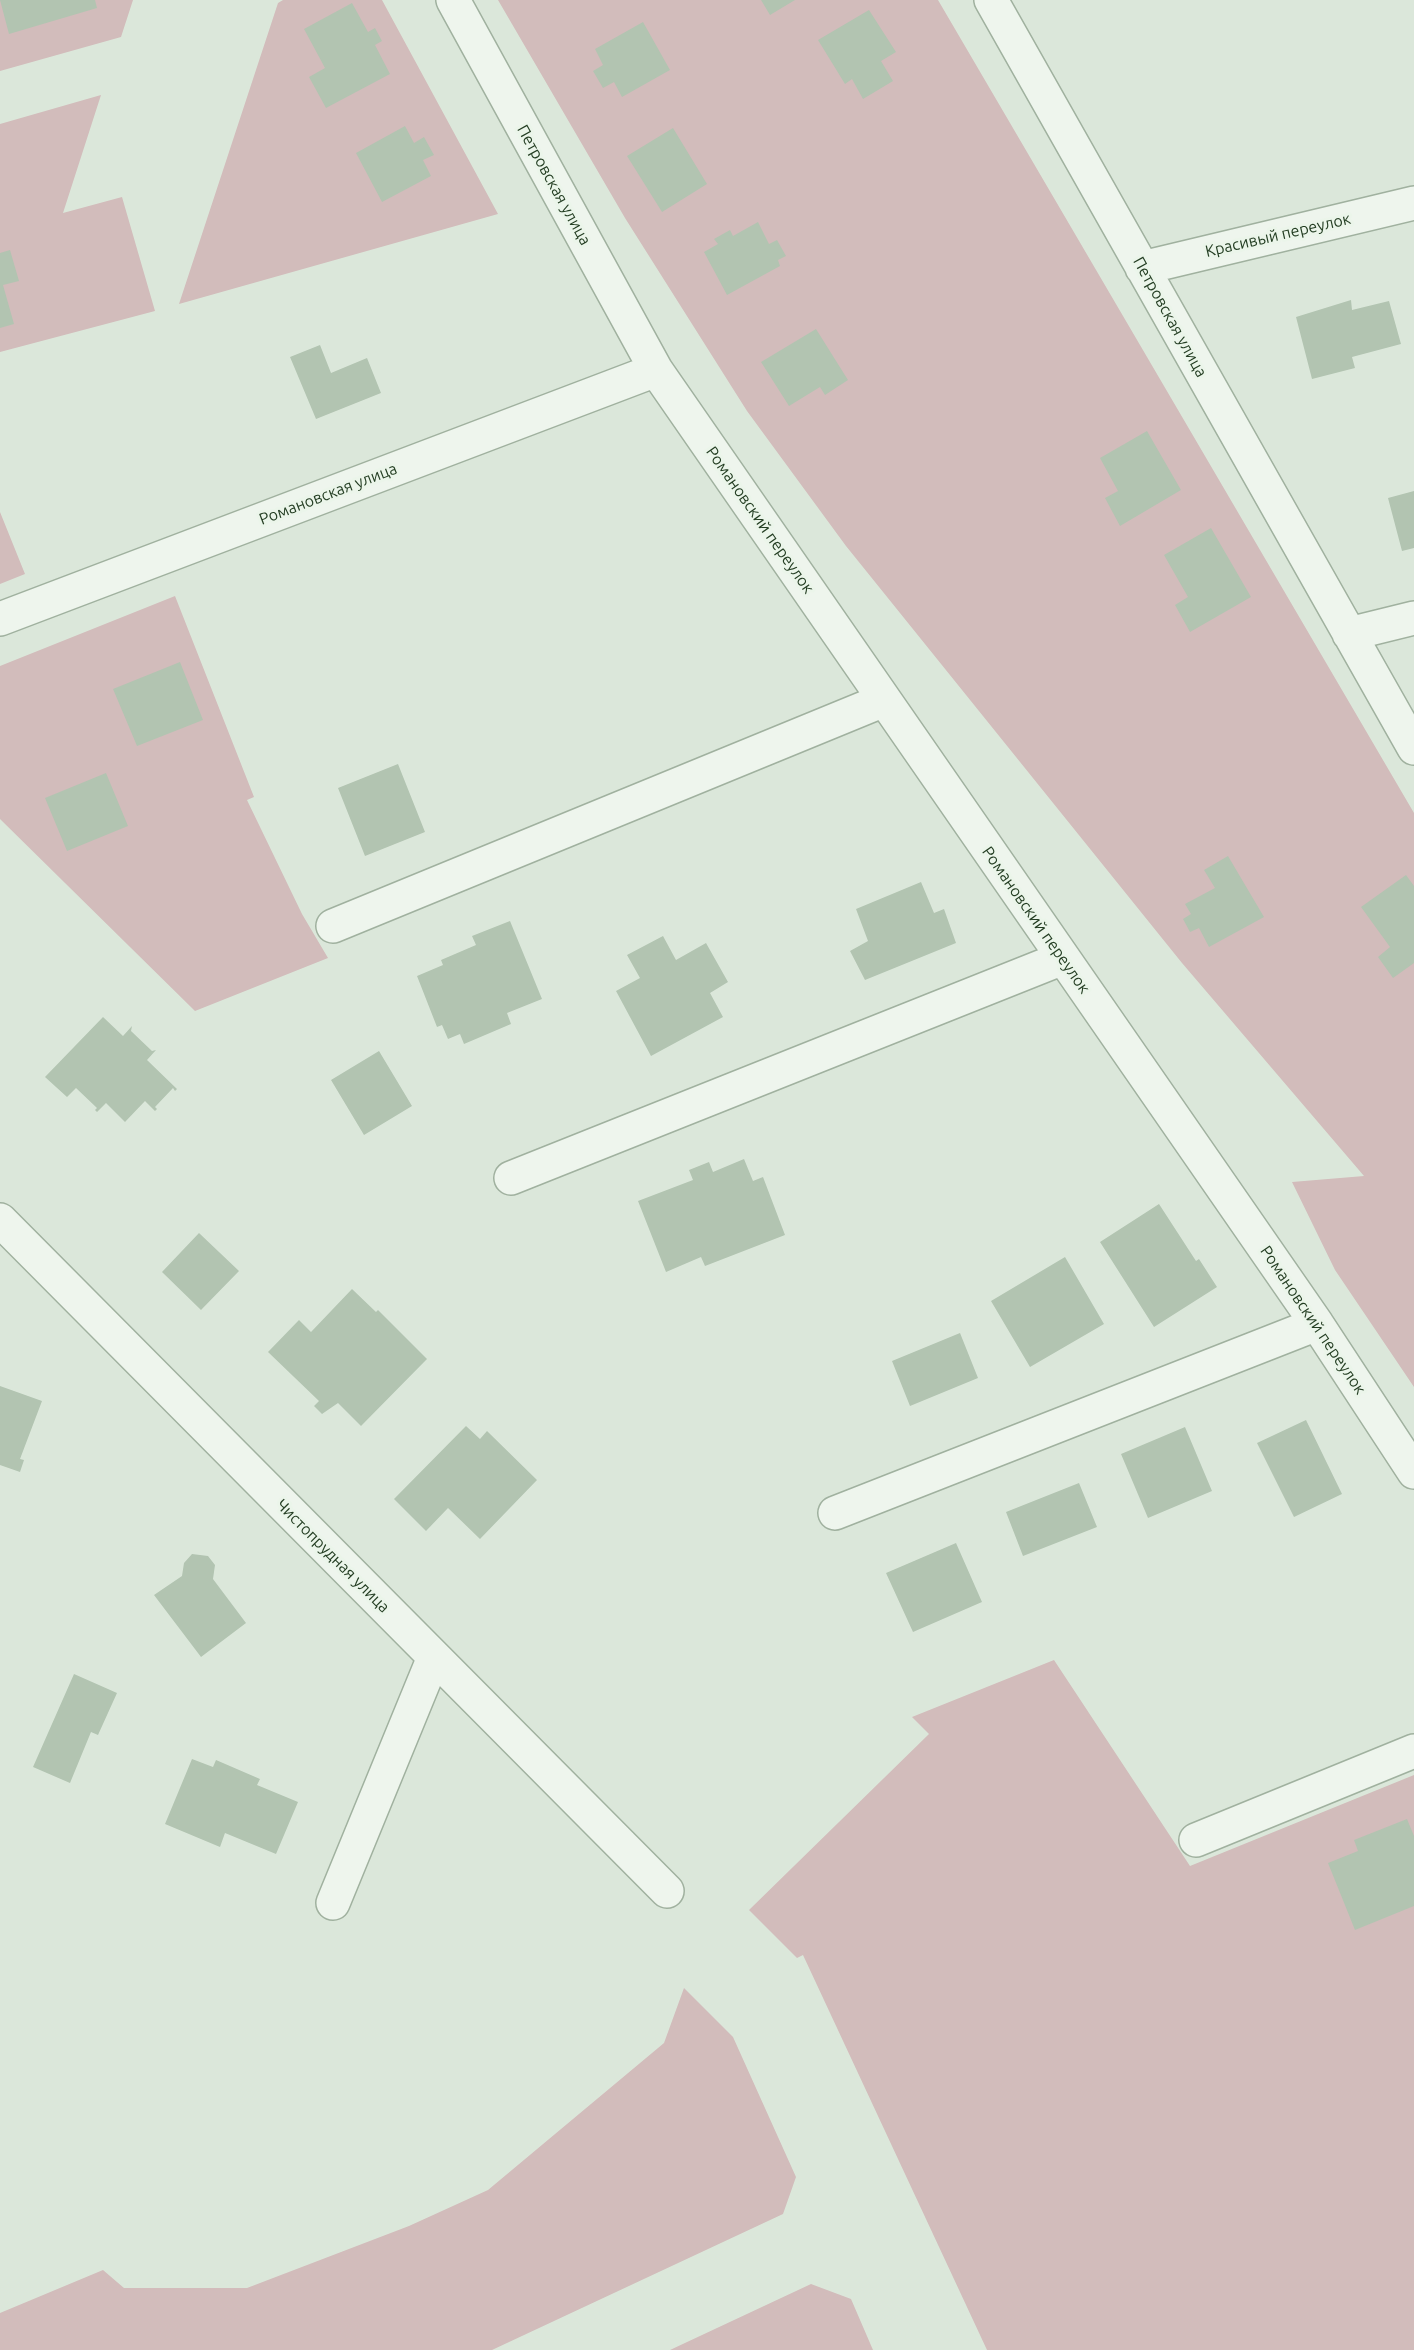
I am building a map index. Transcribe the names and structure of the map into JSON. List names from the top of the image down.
{
  "streets": {
    "street": [
      "Петровская улица",
      "Красивый переулок",
      "Романовская улица",
      "Романовский переулок",
      "Чистопрудная улица"
    ]
  },
  "crossings": [
    ["Петровская улица", "Красивый переулок"],
    ["Петровская улица", "Романовская улица"],
    ["Петровская улица", "Романовский переулок"],
    ["Романовская улица", "Романовский переулок"]
  ]
}
